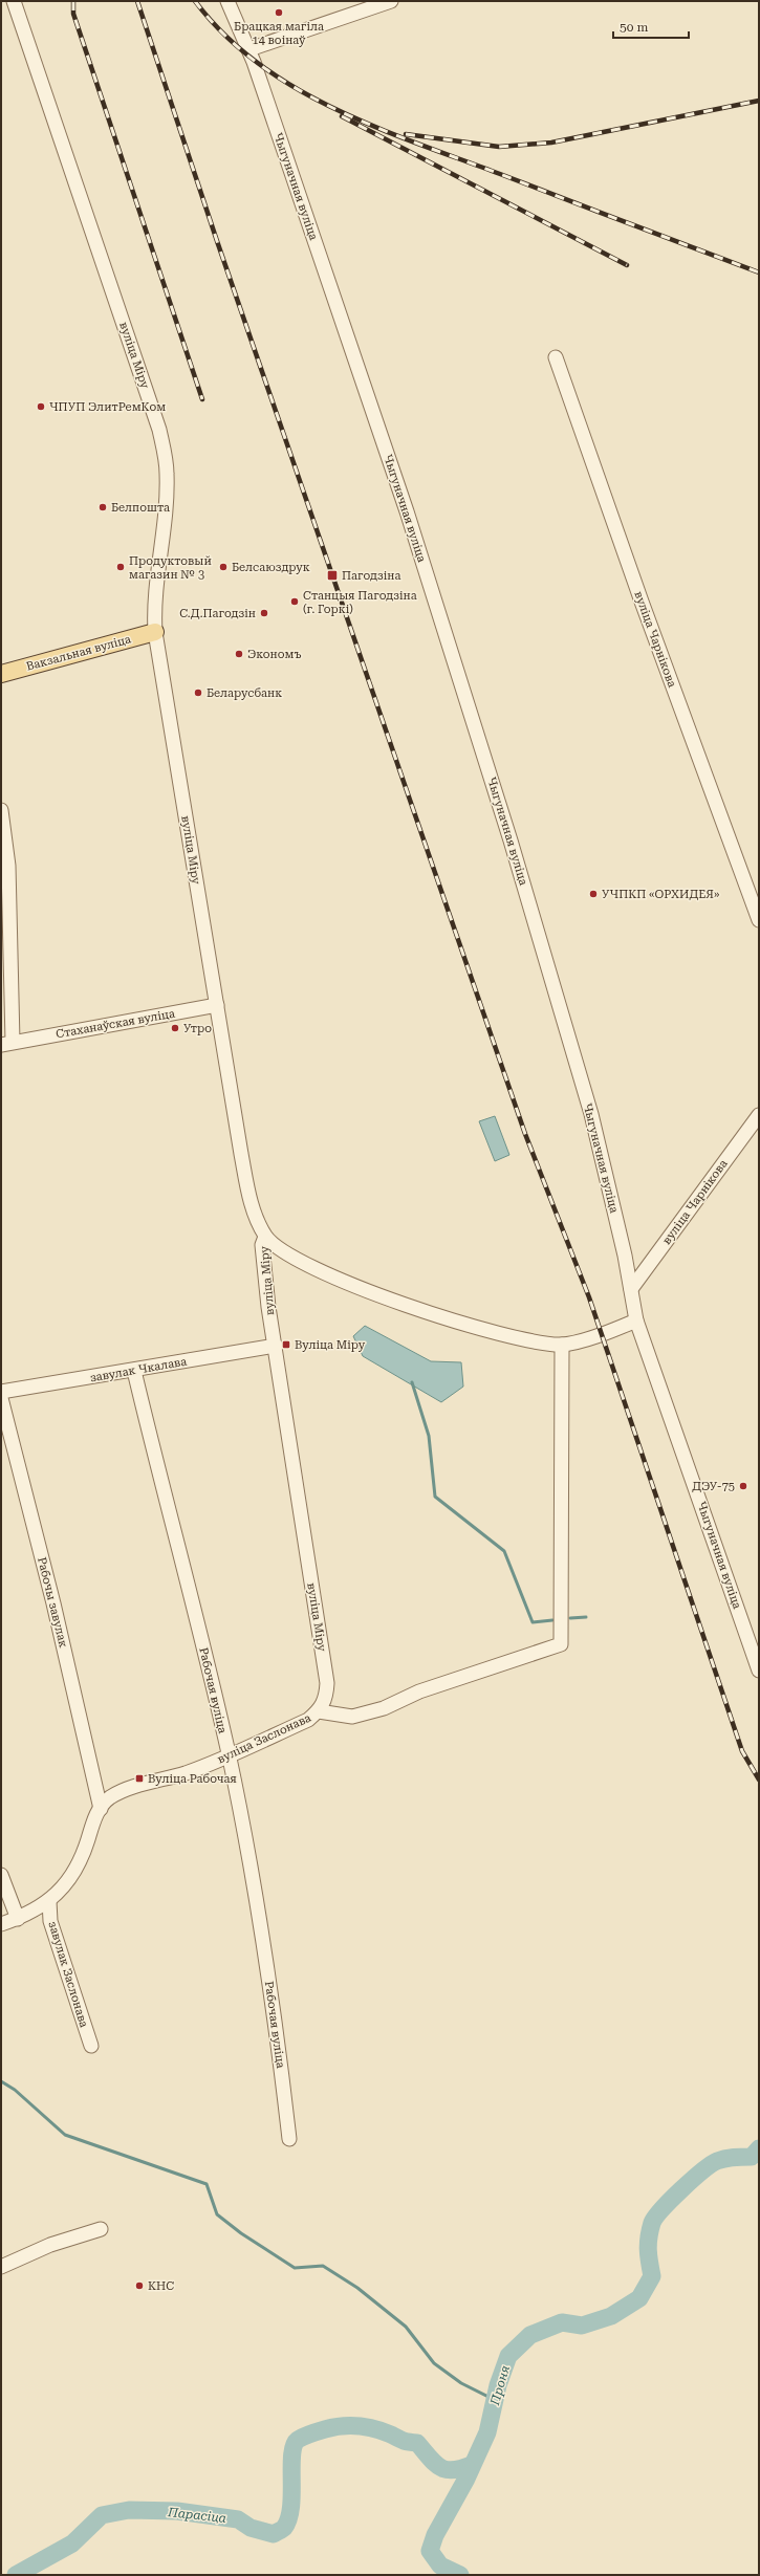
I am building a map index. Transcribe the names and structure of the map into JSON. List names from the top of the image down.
{
  "streets": {
    "main road": ["Вакзальная вуліца"],
    "street": [
      "Чыгуначная вуліца",
      "вуліца Міру",
      "вуліца Чарнікова",
      "Стаханаўская вуліца",
      "завулак Чкалава",
      "Рабочы завулак",
      "Рабочая вуліца",
      "вуліца Заслонава",
      "завулак Заслонава"
    ]
  },
  "crossings": [
    ["Чыгуначная вуліца", "вуліца Чарнікова"],
    ["вуліца Міру", "Вакзальная вуліца"],
    ["вуліца Міру", "Стаханаўская вуліца"],
    ["вуліца Міру", "завулак Чкалава"],
    ["вуліца Міру", "вуліца Заслонава"],
    ["завулак Чкалава", "Рабочая вуліца"],
    ["Рабочы завулак", "вуліца Заслонава"],
    ["Рабочая вуліца", "вуліца Заслонава"],
    ["вуліца Заслонава", "завулак Заслонава"]
  ],
  "water": ["Проня", "Парасіца"],
  "places": {
    "other": [
      "Брацкая магіла 14 воінаў",
      "ЧПУП ЭлитРемКом",
      "Белпошта",
      "Продуктовый магазин № 3",
      "Белсаюздрук",
      "Станцыя Пагодзіна (г. Горкі)",
      "С.Д.Пагодзін",
      "Экономъ",
      "Беларусбанк",
      "УЧПКП «ОРХИДЕЯ»",
      "Утро",
      "ДЭУ-75",
      "КНС"
    ],
    "transit": ["Пагодзіна", "Вуліца Міру", "Вуліца Рабочая"]
  },
  "scale_bar": "50 m"
}
